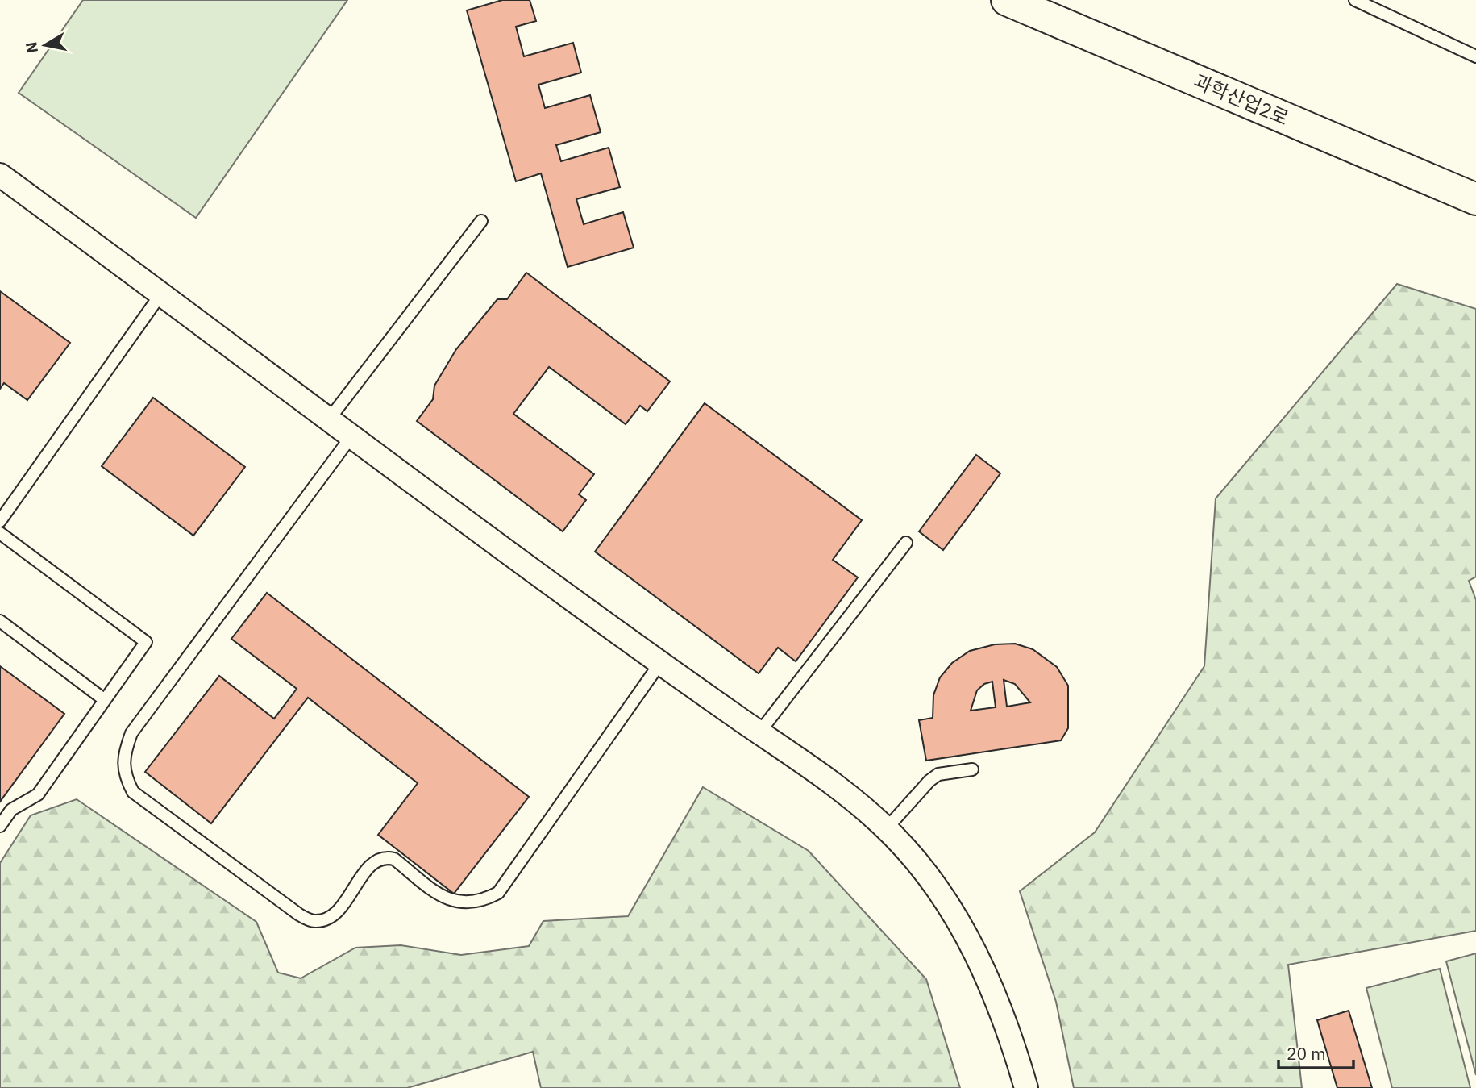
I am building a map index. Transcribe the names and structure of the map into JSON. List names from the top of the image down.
{
  "streets": {
    "street": ["과학산업2로"]
  },
  "scale_bar": "20 m",
  "north": "left"
}
